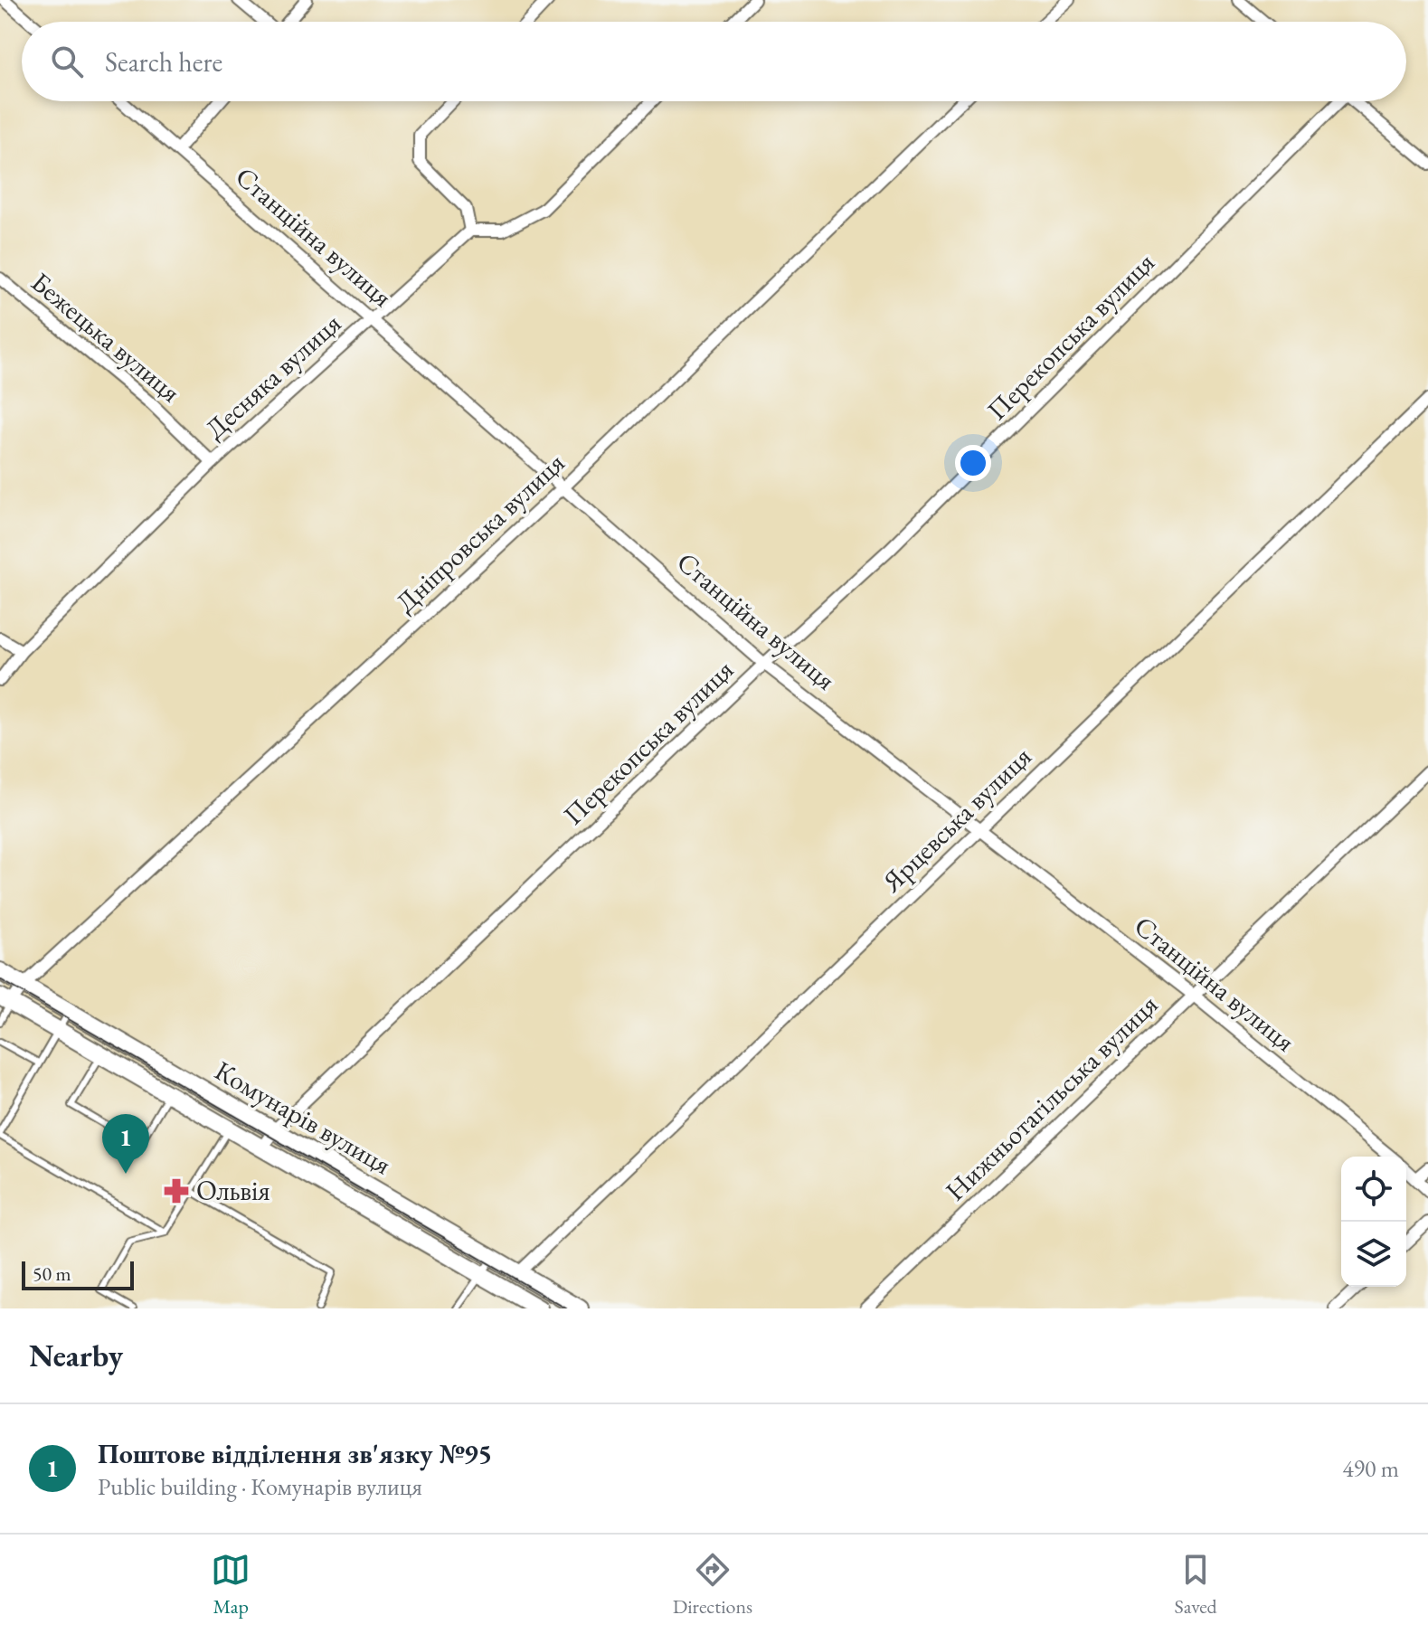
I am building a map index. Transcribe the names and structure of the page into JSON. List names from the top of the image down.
{
  "streets": {
    "street": [
      "Станційна вулиця",
      "Перекопська вулиця",
      "Бежецька вулиця",
      "Десняка вулиця",
      "Дніпровська вулиця",
      "Ярцевська вулиця",
      "Нижньотагільська вулиця",
      "Комунарів вулиця"
    ]
  },
  "crossings": [
    ["Станційна вулиця", "Перекопська вулиця"],
    ["Станційна вулиця", "Десняка вулиця"],
    ["Станційна вулиця", "Дніпровська вулиця"],
    ["Станційна вулиця", "Ярцевська вулиця"],
    ["Станційна вулиця", "Нижньотагільська вулиця"],
    ["Перекопська вулиця", "Комунарів вулиця"],
    ["Бежецька вулиця", "Десняка вулиця"],
    ["Дніпровська вулиця", "Комунарів вулиця"],
    ["Ярцевська вулиця", "Комунарів вулиця"]
  ],
  "places": {
    "pharmacy": ["Ольвія"]
  },
  "scale_bar": "50 m",
  "page": {
    "search": "Search here",
    "pins": "1",
    "scale": "50 m",
    "heading": "Nearby",
    "list": [
      {
        "mark": "1",
        "name": "Поштове відділення зв'язку №95",
        "note": "Public building · Комунарів вулиця",
        "value": "490 m"
      }
    ],
    "nav": ["Map", "Directions", "Saved"]
  }
}
